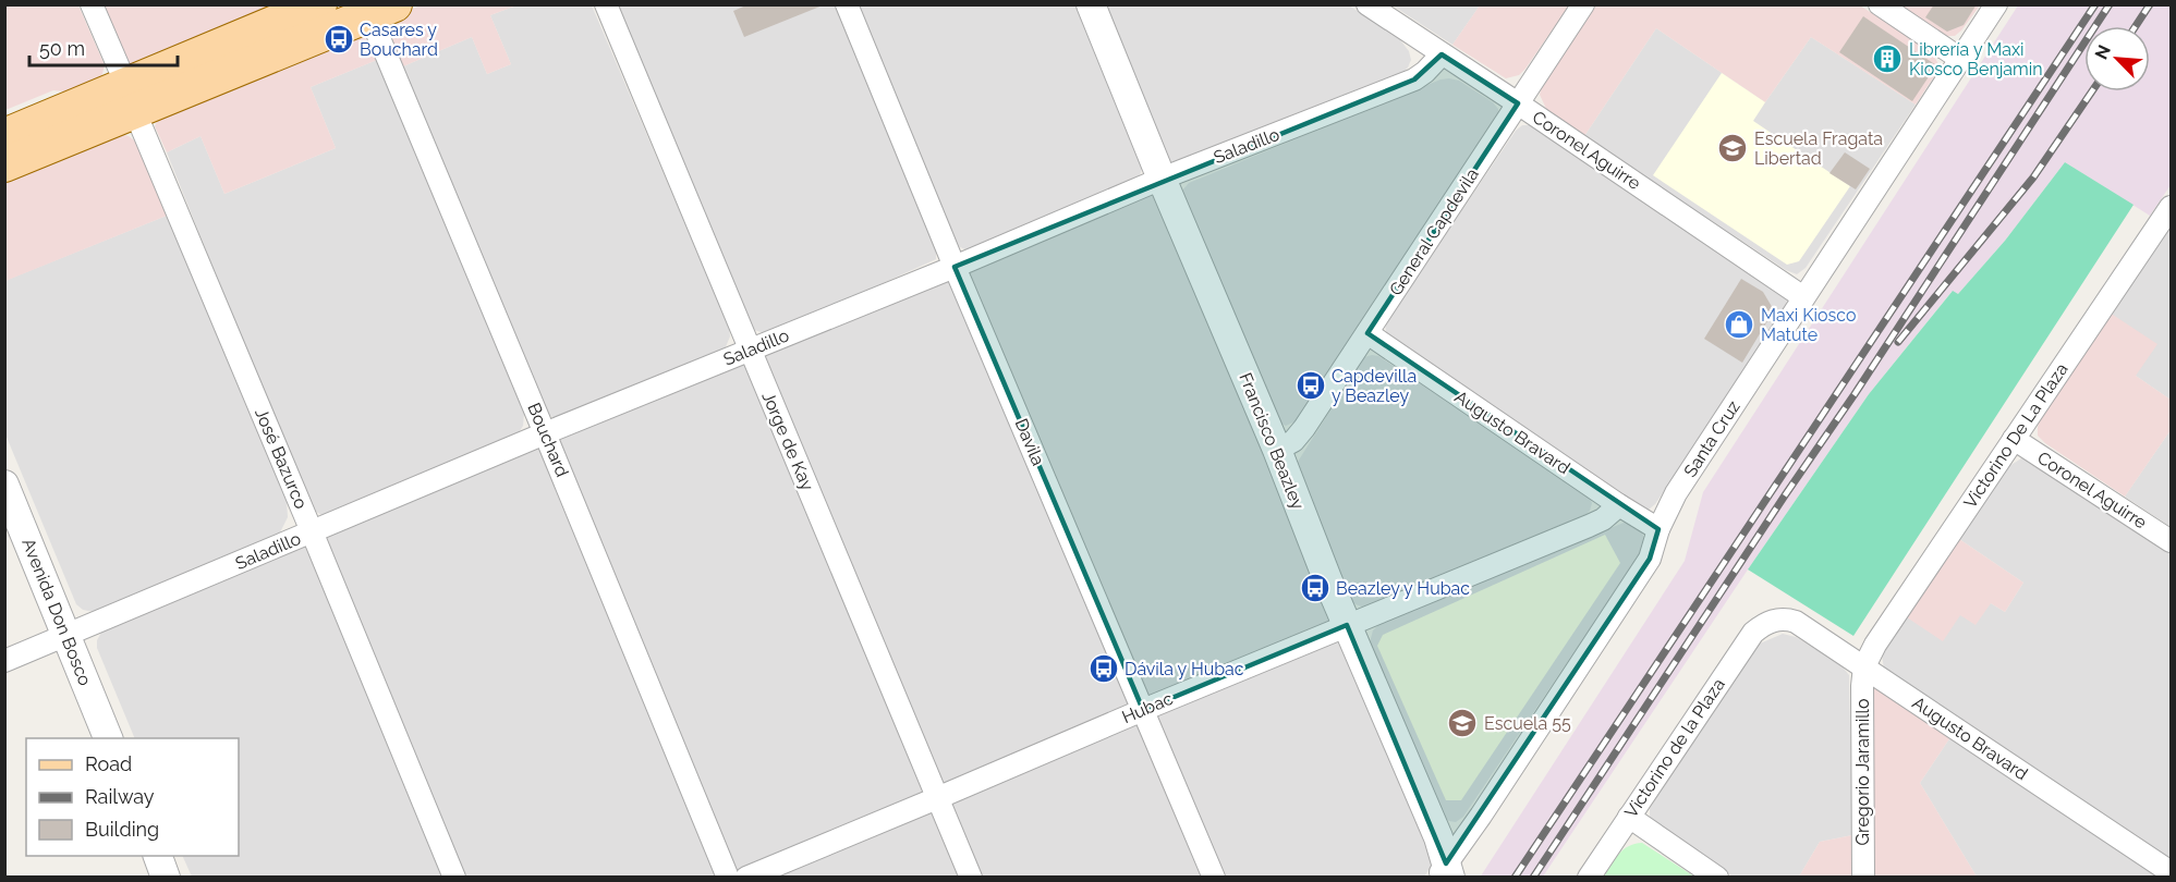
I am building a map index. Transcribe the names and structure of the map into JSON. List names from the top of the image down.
{
  "streets": {
    "street": [
      "Saladillo",
      "Coronel Aguirre",
      "General Capdevila",
      "Augusto Bravard",
      "Victorino De La Plaza",
      "Santa Cruz",
      "Bouchard",
      "Jorge de Kay",
      "Francisco Beazley",
      "Davila",
      "José Bazurco",
      "Avenida Don Bosco",
      "Hubac",
      "Victorino de la Plaza",
      "Gregorio Jaramillo"
    ]
  },
  "crossings": [
    ["Saladillo", "Coronel Aguirre"],
    ["Saladillo", "Bouchard"],
    ["Saladillo", "Jorge de Kay"],
    ["Saladillo", "Francisco Beazley"],
    ["Saladillo", "Davila"],
    ["Saladillo", "José Bazurco"],
    ["Saladillo", "Avenida Don Bosco"],
    ["Coronel Aguirre", "General Capdevila"],
    ["Coronel Aguirre", "Victorino De La Plaza"],
    ["Coronel Aguirre", "Santa Cruz"],
    ["General Capdevila", "Augusto Bravard"],
    ["General Capdevila", "Francisco Beazley"],
    ["Augusto Bravard", "Victorino De La Plaza"],
    ["Augusto Bravard", "Santa Cruz"],
    ["Augusto Bravard", "Hubac"],
    ["Augusto Bravard", "Victorino de la Plaza"],
    ["Augusto Bravard", "Gregorio Jaramillo"],
    ["Victorino De La Plaza", "Gregorio Jaramillo"],
    ["Santa Cruz", "Francisco Beazley"],
    ["Jorge de Kay", "Hubac"],
    ["Francisco Beazley", "Hubac"],
    ["Davila", "Hubac"]
  ],
  "places": {
    "bus stop": [
      "Casares y Bouchard",
      "Capdevilla y Beazley",
      "Beazley y Hubac",
      "Dávila y Hubac"
    ],
    "building": ["Librería y Maxi Kiosco Benjamin"],
    "school or university": ["Escuela Fragata Libertad", "Escuela 55"],
    "shop": ["Maxi Kiosco Matute"]
  },
  "legend": ["Road", "Railway", "Building"],
  "scale_bar": "50 m",
  "north": "top left"
}
